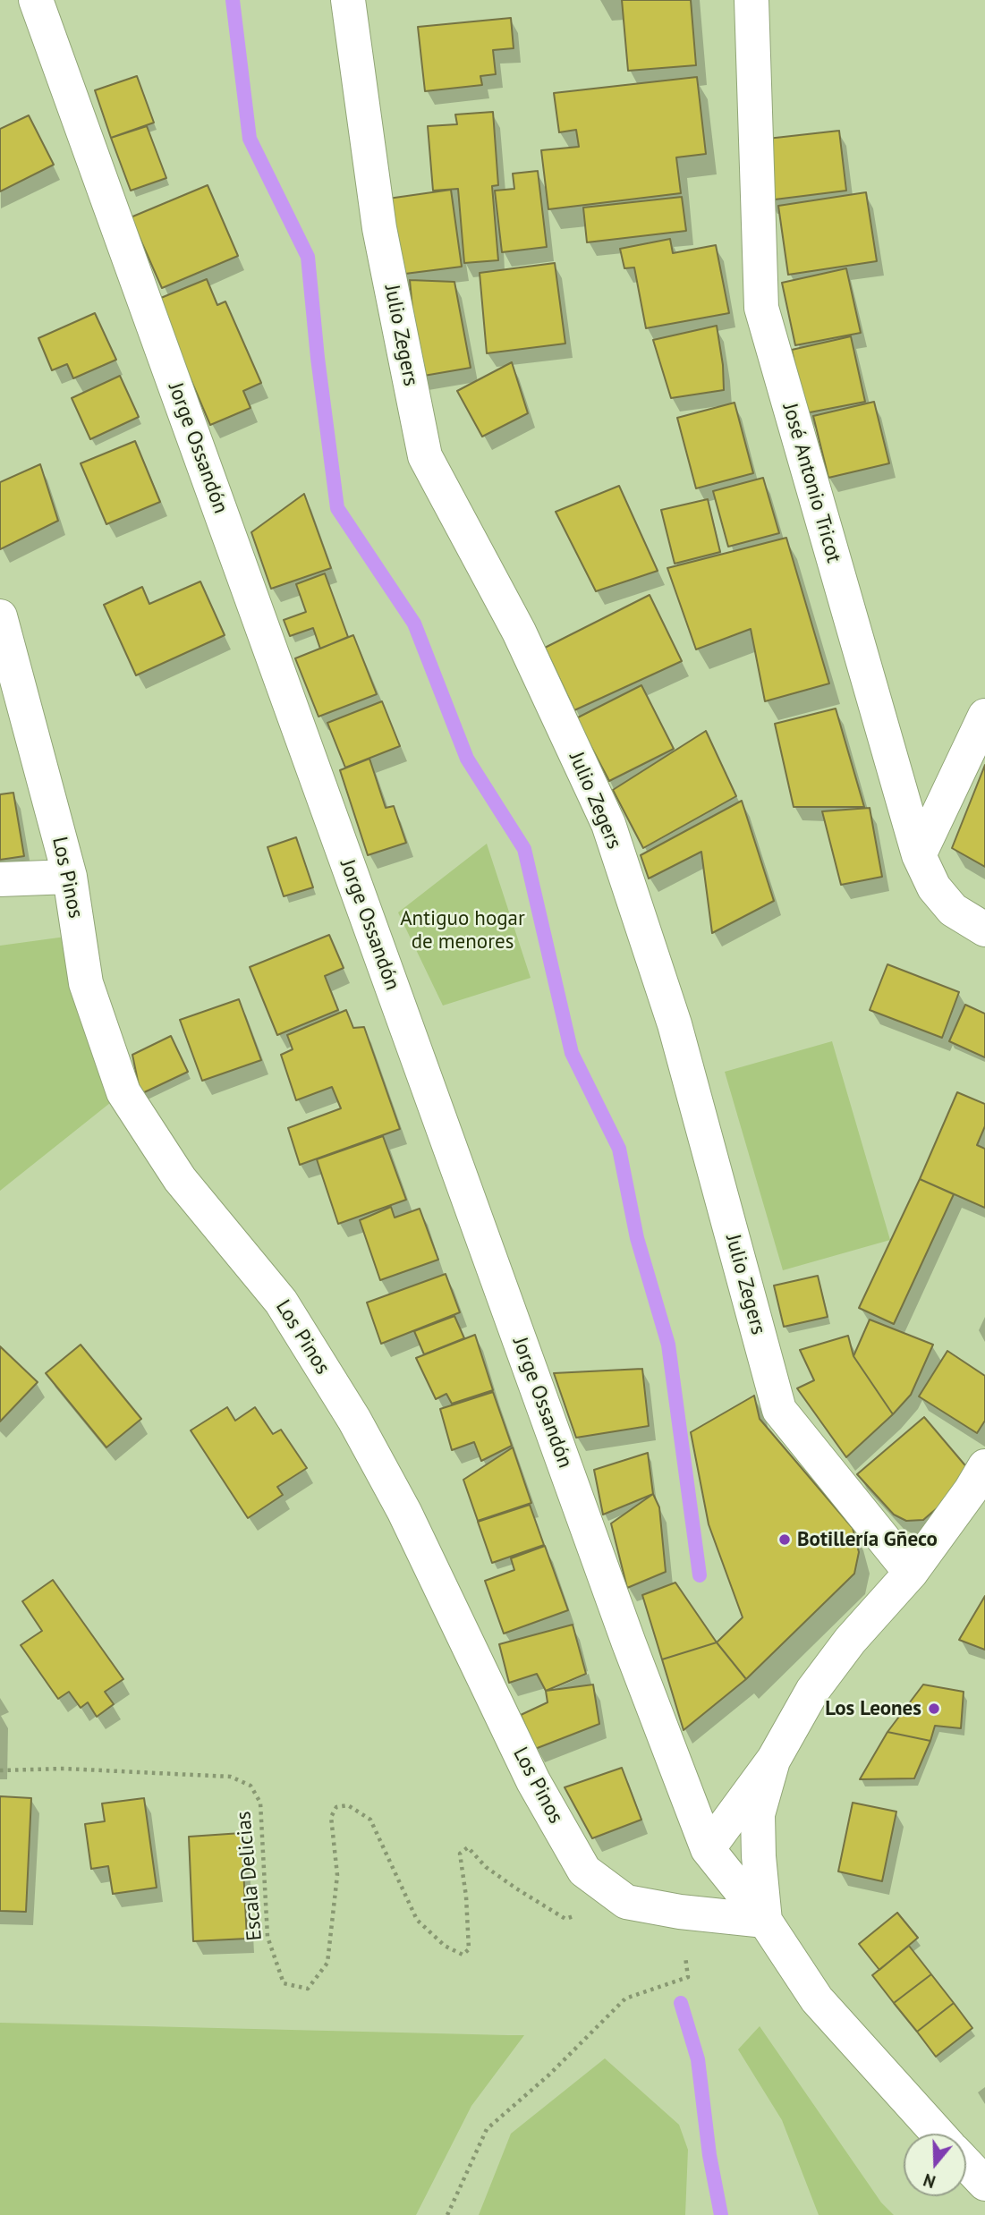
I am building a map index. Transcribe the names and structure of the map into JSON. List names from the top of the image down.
{
  "streets": {
    "street": [
      "Julio Zegers",
      "Jorge Ossandón",
      "José Antonio Tricot",
      "Los Pinos"
    ],
    "path": ["Escala Delicias"]
  },
  "crossings": [
    ["Jorge Ossandón", "Los Pinos"],
    ["Los Pinos", "Escala Delicias"]
  ],
  "parks": ["Antiguo hogar de menores"],
  "places": ["Botillería Gñeco", "Los Leones"],
  "north": "bottom"
}
